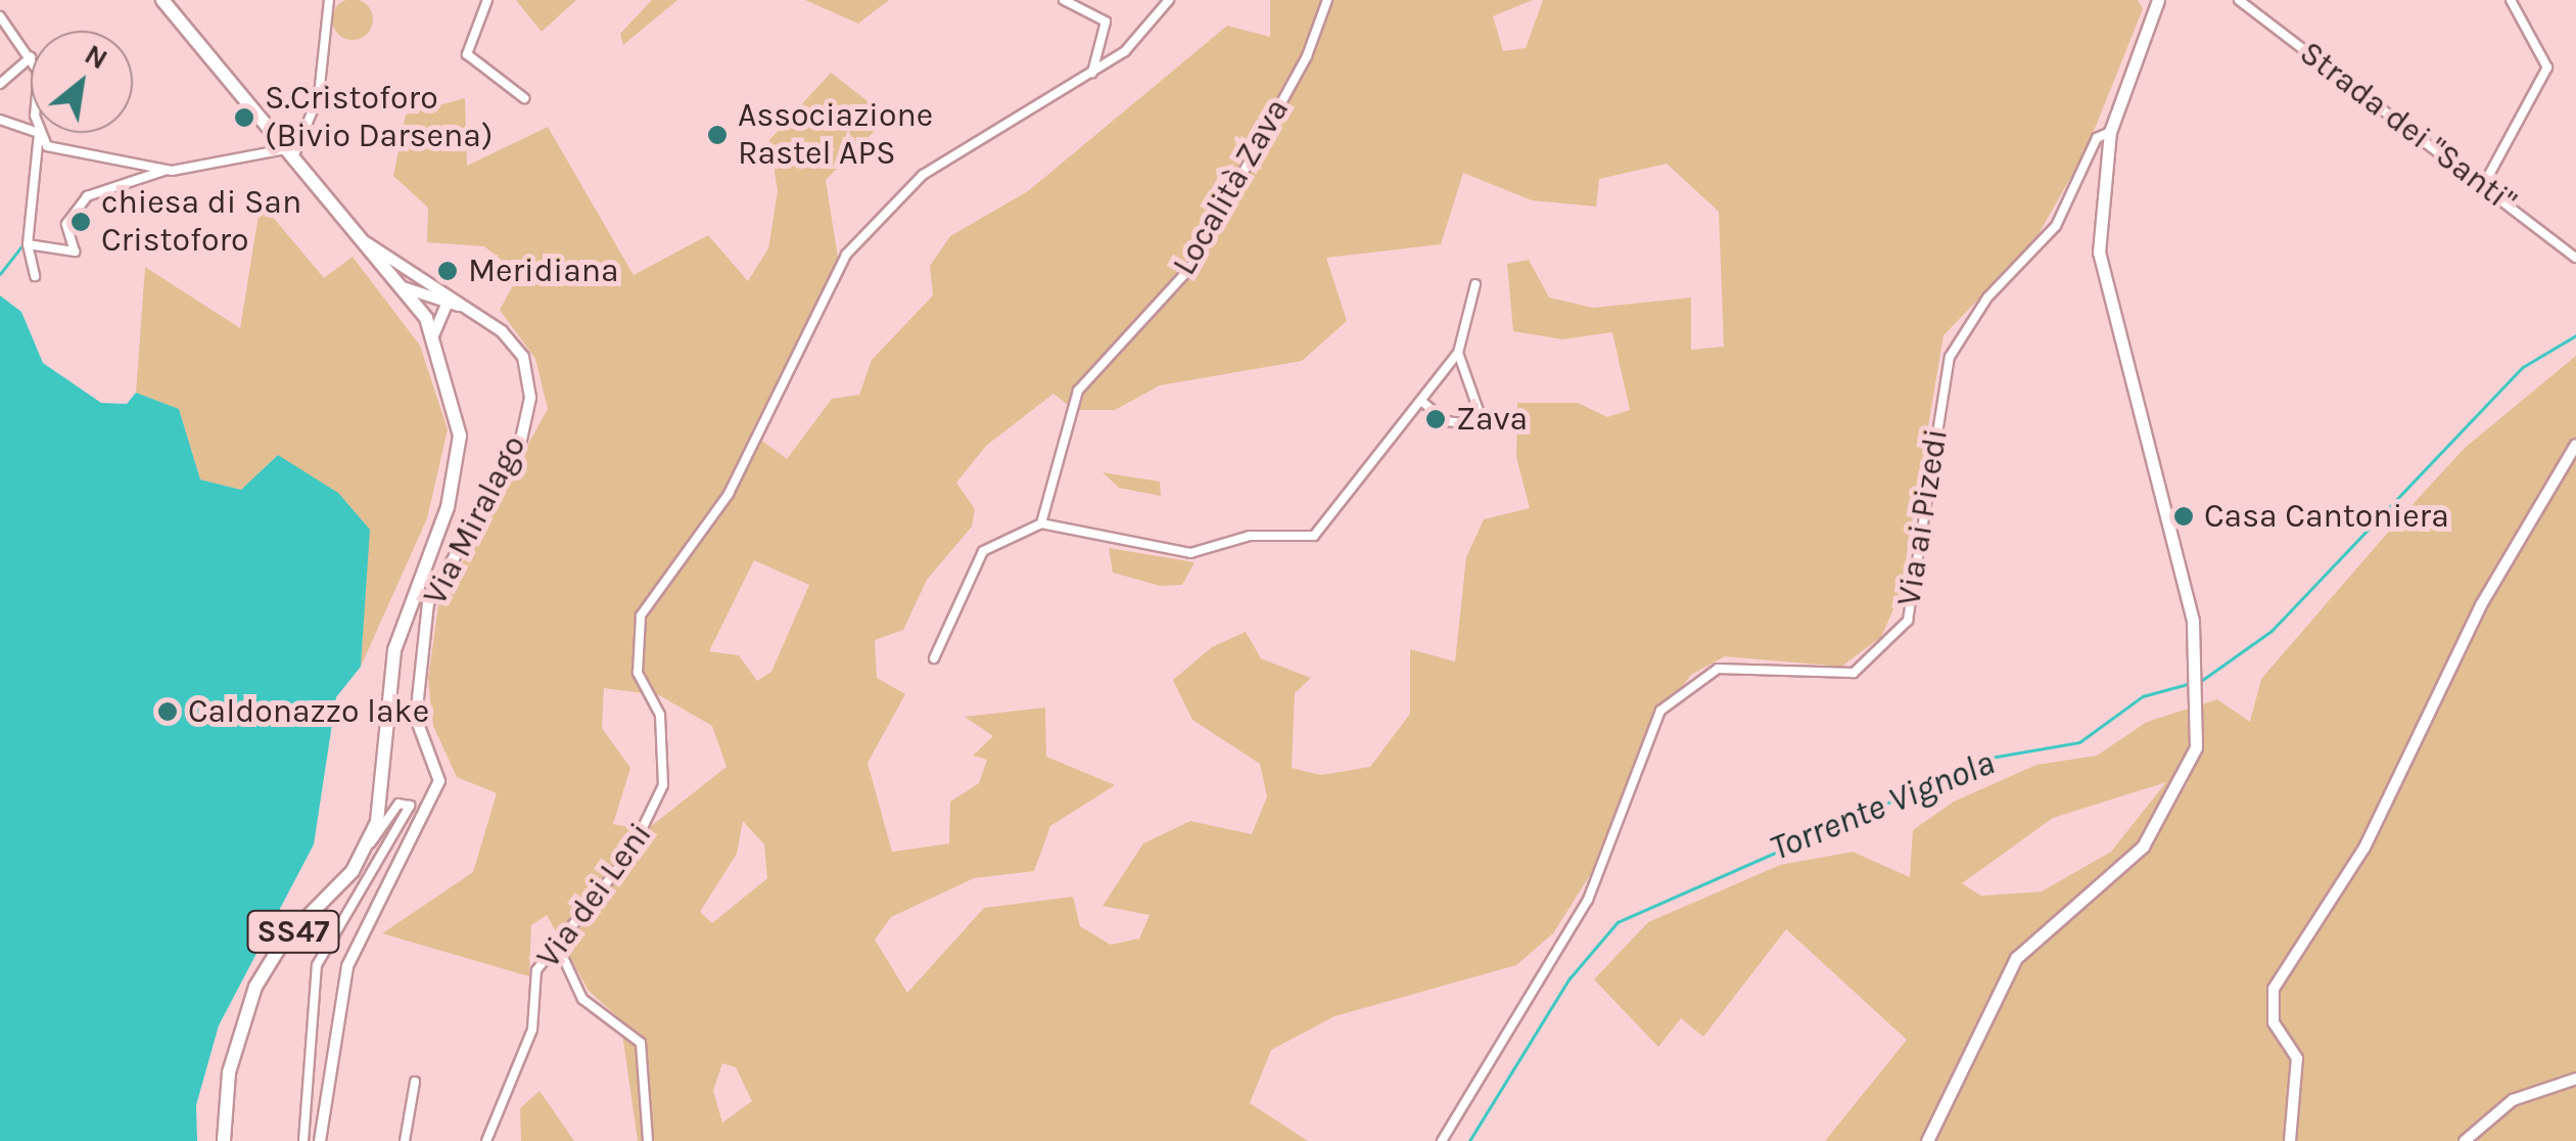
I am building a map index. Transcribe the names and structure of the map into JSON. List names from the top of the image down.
{
  "streets": {
    "main road": ["SS47"],
    "street": [
      "Strada dei \"Santi\"",
      "Località Zava",
      "Via ai Pizedi",
      "Via Miralago",
      "Via dei Leni"
    ]
  },
  "water": ["Torrente Vignola"],
  "places": [
    "S.Cristoforo (Bivio Darsena)",
    "Associazione Rastel APS",
    "chiesa di San Cristoforo",
    "Meridiana",
    "Zava",
    "Casa Cantoniera",
    "Caldonazzo lake"
  ],
  "north": "top right"
}
